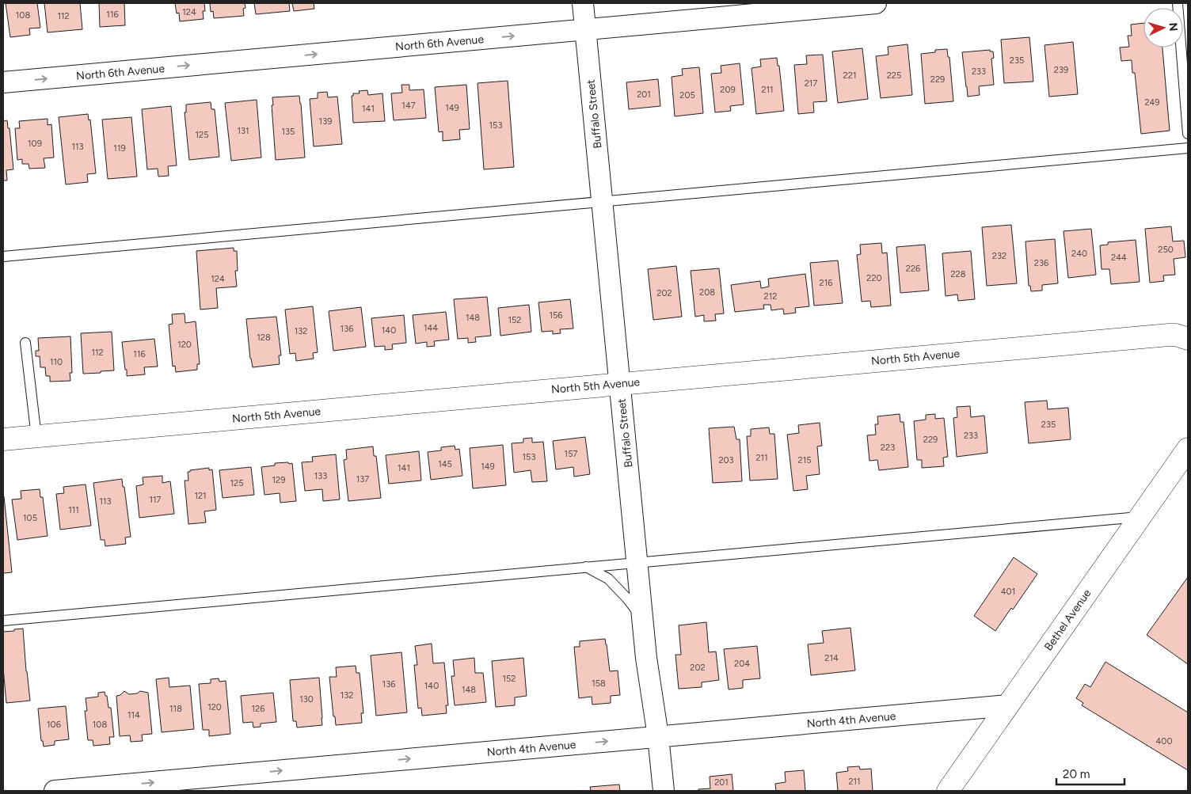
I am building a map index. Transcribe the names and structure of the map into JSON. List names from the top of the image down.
{
  "streets": {
    "street": [
      "North 6th Avenue",
      "Buffalo Street",
      "North 5th Avenue",
      "Bethel Avenue",
      "North 4th Avenue"
    ]
  },
  "crossings": [
    ["North 6th Avenue", "Buffalo Street"],
    ["Buffalo Street", "North 5th Avenue"],
    ["Buffalo Street", "North 4th Avenue"],
    ["Bethel Avenue", "North 4th Avenue"]
  ],
  "one_way": ["North 6th Avenue", "North 4th Avenue"],
  "house_numbers": [
    "124",
    "116",
    "108",
    "112",
    "235",
    "239",
    "233",
    "221",
    "225",
    "229",
    "217",
    "209",
    "211",
    "201",
    "205",
    "249",
    "147",
    "149",
    "141",
    "139",
    "153",
    "131",
    "135",
    "125",
    "109",
    "113",
    "119",
    "250",
    "240",
    "232",
    "244",
    "236",
    "226",
    "228",
    "220",
    "124",
    "216",
    "208",
    "202",
    "212",
    "156",
    "148",
    "152",
    "144",
    "136",
    "140",
    "132",
    "128",
    "120",
    "112",
    "116",
    "110",
    "235",
    "233",
    "229",
    "223",
    "157",
    "153",
    "211",
    "203",
    "215",
    "145",
    "149",
    "141",
    "133",
    "137",
    "129",
    "125",
    "121",
    "117",
    "113",
    "111",
    "105",
    "401",
    "214",
    "204",
    "202",
    "152",
    "158",
    "136",
    "140",
    "148",
    "132",
    "130",
    "120",
    "118",
    "126",
    "114",
    "106",
    "108",
    "400",
    "211",
    "201"
  ],
  "scale_bar": "20 m",
  "north": "right"
}
